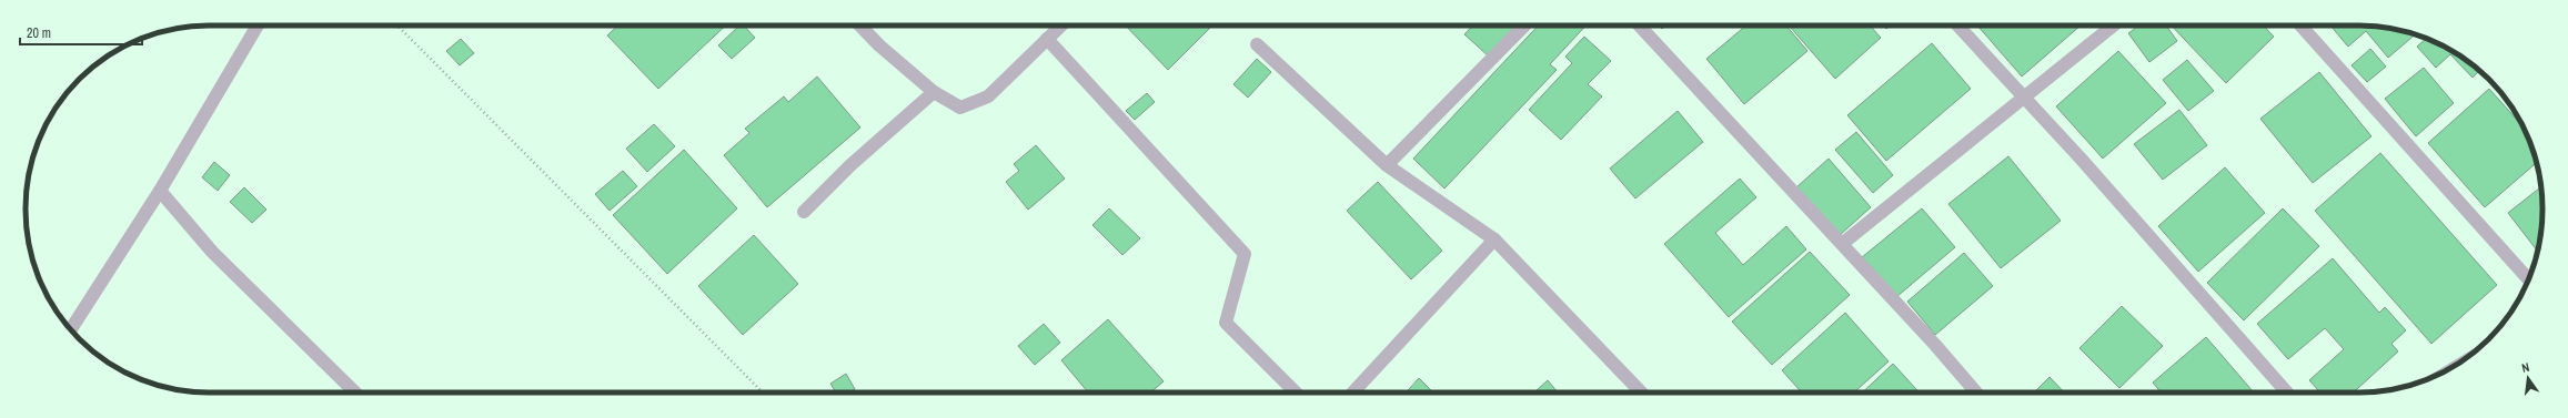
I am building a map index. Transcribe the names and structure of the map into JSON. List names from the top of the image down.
{
  "scale_bar": "20 m",
  "north": "top"
}
